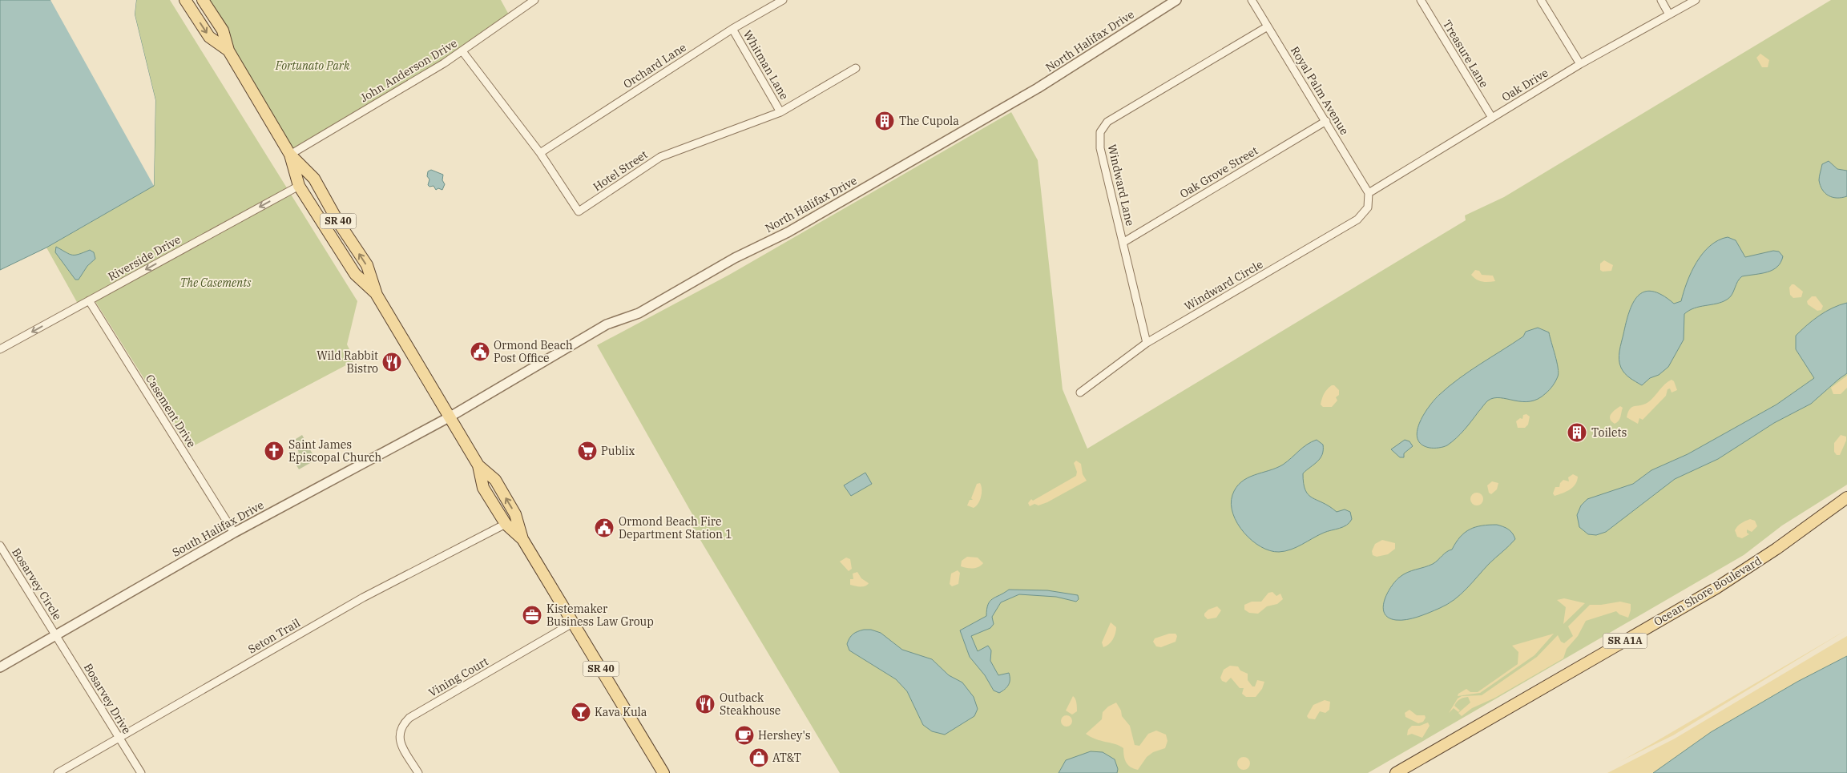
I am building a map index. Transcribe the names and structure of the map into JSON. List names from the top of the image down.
{
  "streets": {
    "main road": ["SR 40", "Ocean Shore Boulevard", "SR A1A"],
    "street": [
      "North Halifax Drive",
      "Treasure Lane",
      "Whitman Lane",
      "Orchard Lane",
      "John Anderson Drive",
      "Oak Drive",
      "Royal Palm Avenue",
      "Hotel Street",
      "Oak Grove Street",
      "Windward Lane",
      "Riverside Drive",
      "Windward Circle",
      "Casement Drive",
      "South Halifax Drive",
      "Bosarvey Circle",
      "Seton Trail",
      "Vining Court",
      "Bosarvey Drive"
    ]
  },
  "crossings": [
    ["North Halifax Drive", "SR 40"],
    ["North Halifax Drive", "South Halifax Drive"],
    ["Treasure Lane", "Oak Drive"],
    ["Whitman Lane", "Orchard Lane"],
    ["Whitman Lane", "Hotel Street"],
    ["Orchard Lane", "Hotel Street"],
    ["John Anderson Drive", "Hotel Street"],
    ["John Anderson Drive", "SR 40"],
    ["Oak Drive", "Royal Palm Avenue"],
    ["Oak Drive", "Windward Circle"],
    ["Royal Palm Avenue", "Oak Grove Street"],
    ["Royal Palm Avenue", "Windward Lane"],
    ["Royal Palm Avenue", "Windward Circle"],
    ["Oak Grove Street", "Windward Lane"],
    ["Windward Lane", "Windward Circle"],
    ["SR 40", "Riverside Drive"],
    ["SR 40", "South Halifax Drive"],
    ["SR 40", "Seton Trail"],
    ["SR 40", "Vining Court"],
    ["Riverside Drive", "Casement Drive"],
    ["Casement Drive", "South Halifax Drive"],
    ["South Halifax Drive", "Bosarvey Circle"],
    ["South Halifax Drive", "Bosarvey Drive"],
    ["Bosarvey Circle", "Bosarvey Drive"],
    ["Seton Trail", "Bosarvey Drive"]
  ],
  "one_way": ["Riverside Drive"],
  "parks": ["Fortunato Park", "The Casements"],
  "places": {
    "building": ["The Cupola", "Toilets"],
    "public building": ["Ormond Beach Post Office", "Ormond Beach Fire Department Station 1"],
    "restaurant": ["Wild Rabbit Bistro", "Outback Steakhouse"],
    "church": ["Saint James Episcopal Church"],
    "supermarket": ["Publix"],
    "office": ["Kistemaker Business Law Group"],
    "bar": ["Kava Kula"],
    "cafe": ["Hershey's"],
    "shop": ["AT&T"]
  }
}
